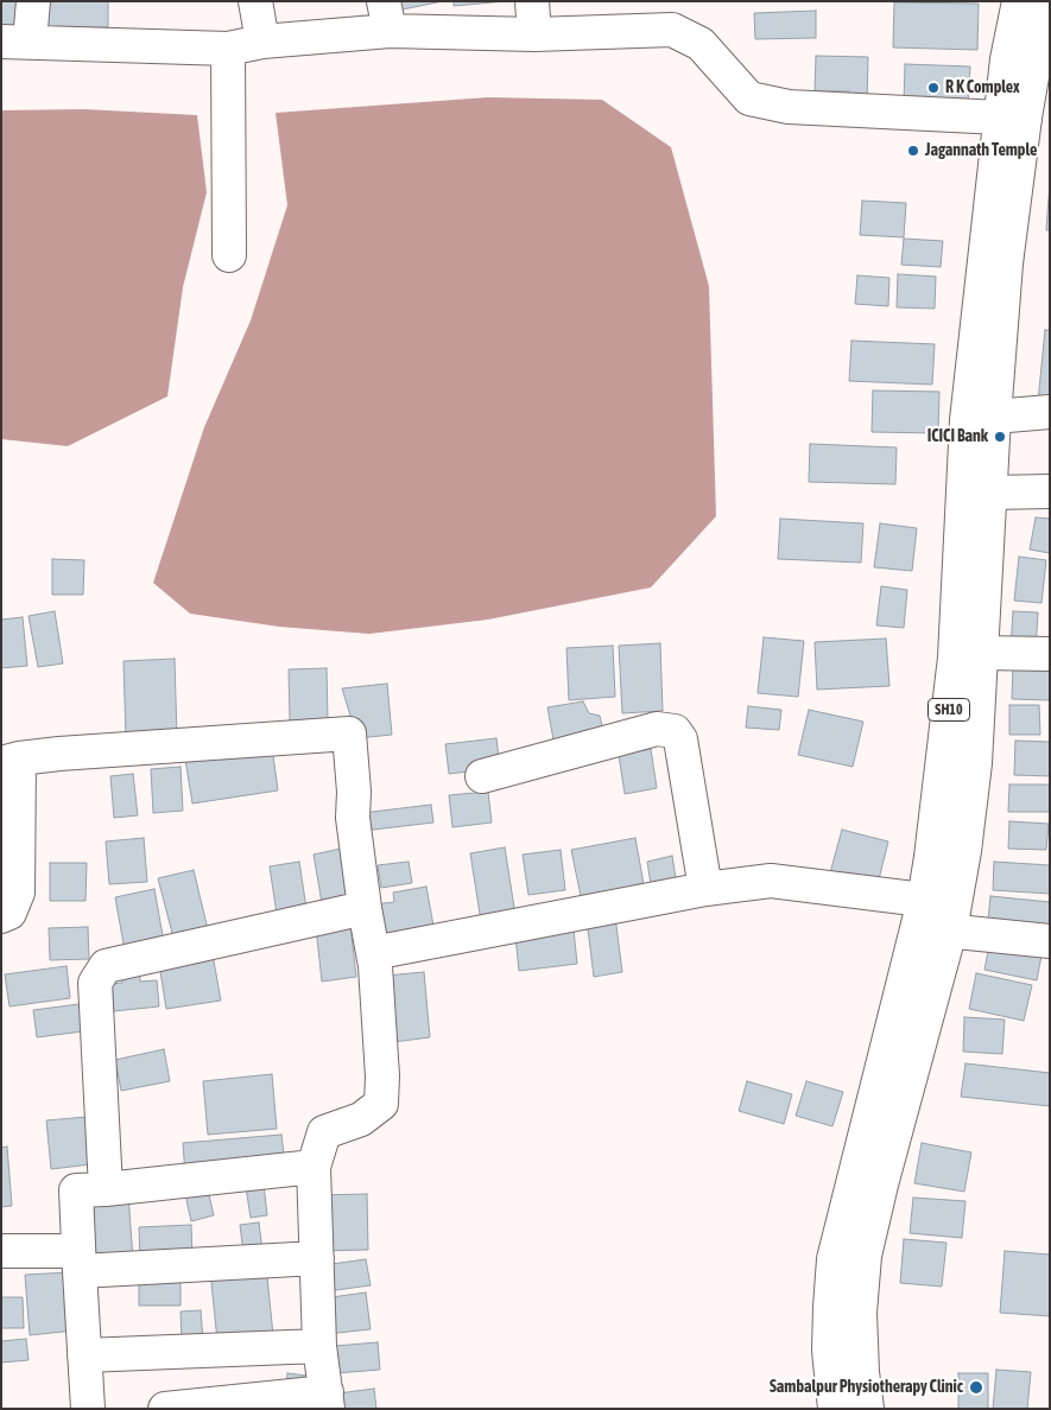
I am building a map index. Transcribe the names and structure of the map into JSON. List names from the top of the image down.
{
  "streets": {
    "street": ["SH10"]
  },
  "places": [
    "R K Complex",
    "Jagannath Temple",
    "ICICI Bank",
    "Sambalpur Physiotherapy Clinic"
  ]
}
